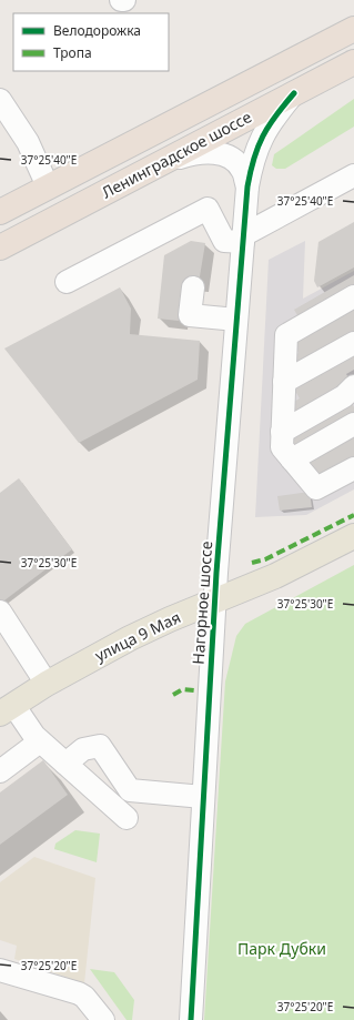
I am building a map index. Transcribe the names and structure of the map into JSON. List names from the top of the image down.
{
  "streets": {
    "highway": ["Ленинградское шоссе"],
    "main road": ["улица 9 Мая"],
    "street": ["Нагорное шоссе"]
  },
  "crossings": [
    ["Ленинградское шоссе", "Нагорное шоссе"],
    ["Нагорное шоссе", "улица 9 Мая"]
  ],
  "parks": ["Парк Дубки"],
  "legend": ["Велодорожка", "Тропа"],
  "coordinates": ["37°25'40\"E", "37°25'30\"E", "37°25'20\"E"]
}
